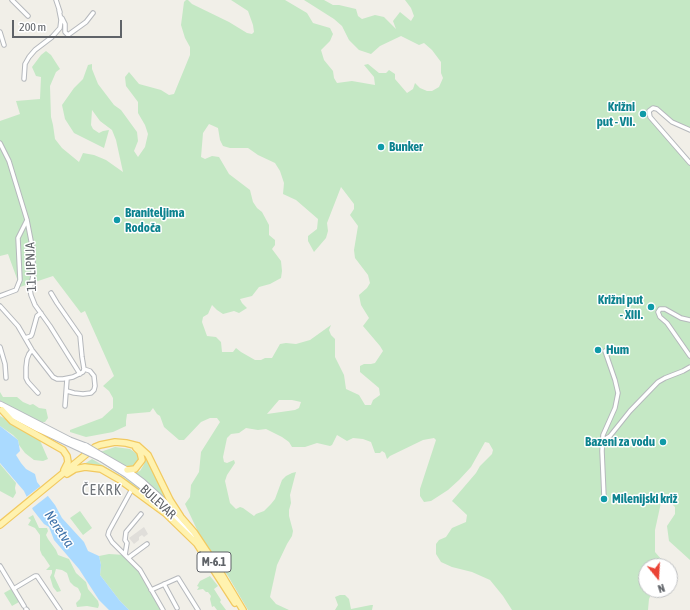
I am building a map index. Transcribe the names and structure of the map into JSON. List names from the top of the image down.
{
  "streets": {
    "main road": ["BULEVAR", "M-6.1"],
    "street": ["11. LIPNJA"]
  },
  "crossings": [
    ["BULEVAR", "M-6.1"]
  ],
  "districts": ["ČEKRK"],
  "water": ["Neretva"],
  "places": [
    "Križni put - VII.",
    "Bunker",
    "Braniteljima Rodoča",
    "Križni put - XIII.",
    "Hum",
    "Bazeni za vodu",
    "Milenijski križ"
  ],
  "scale_bar": "200 m",
  "north": "bottom"
}
